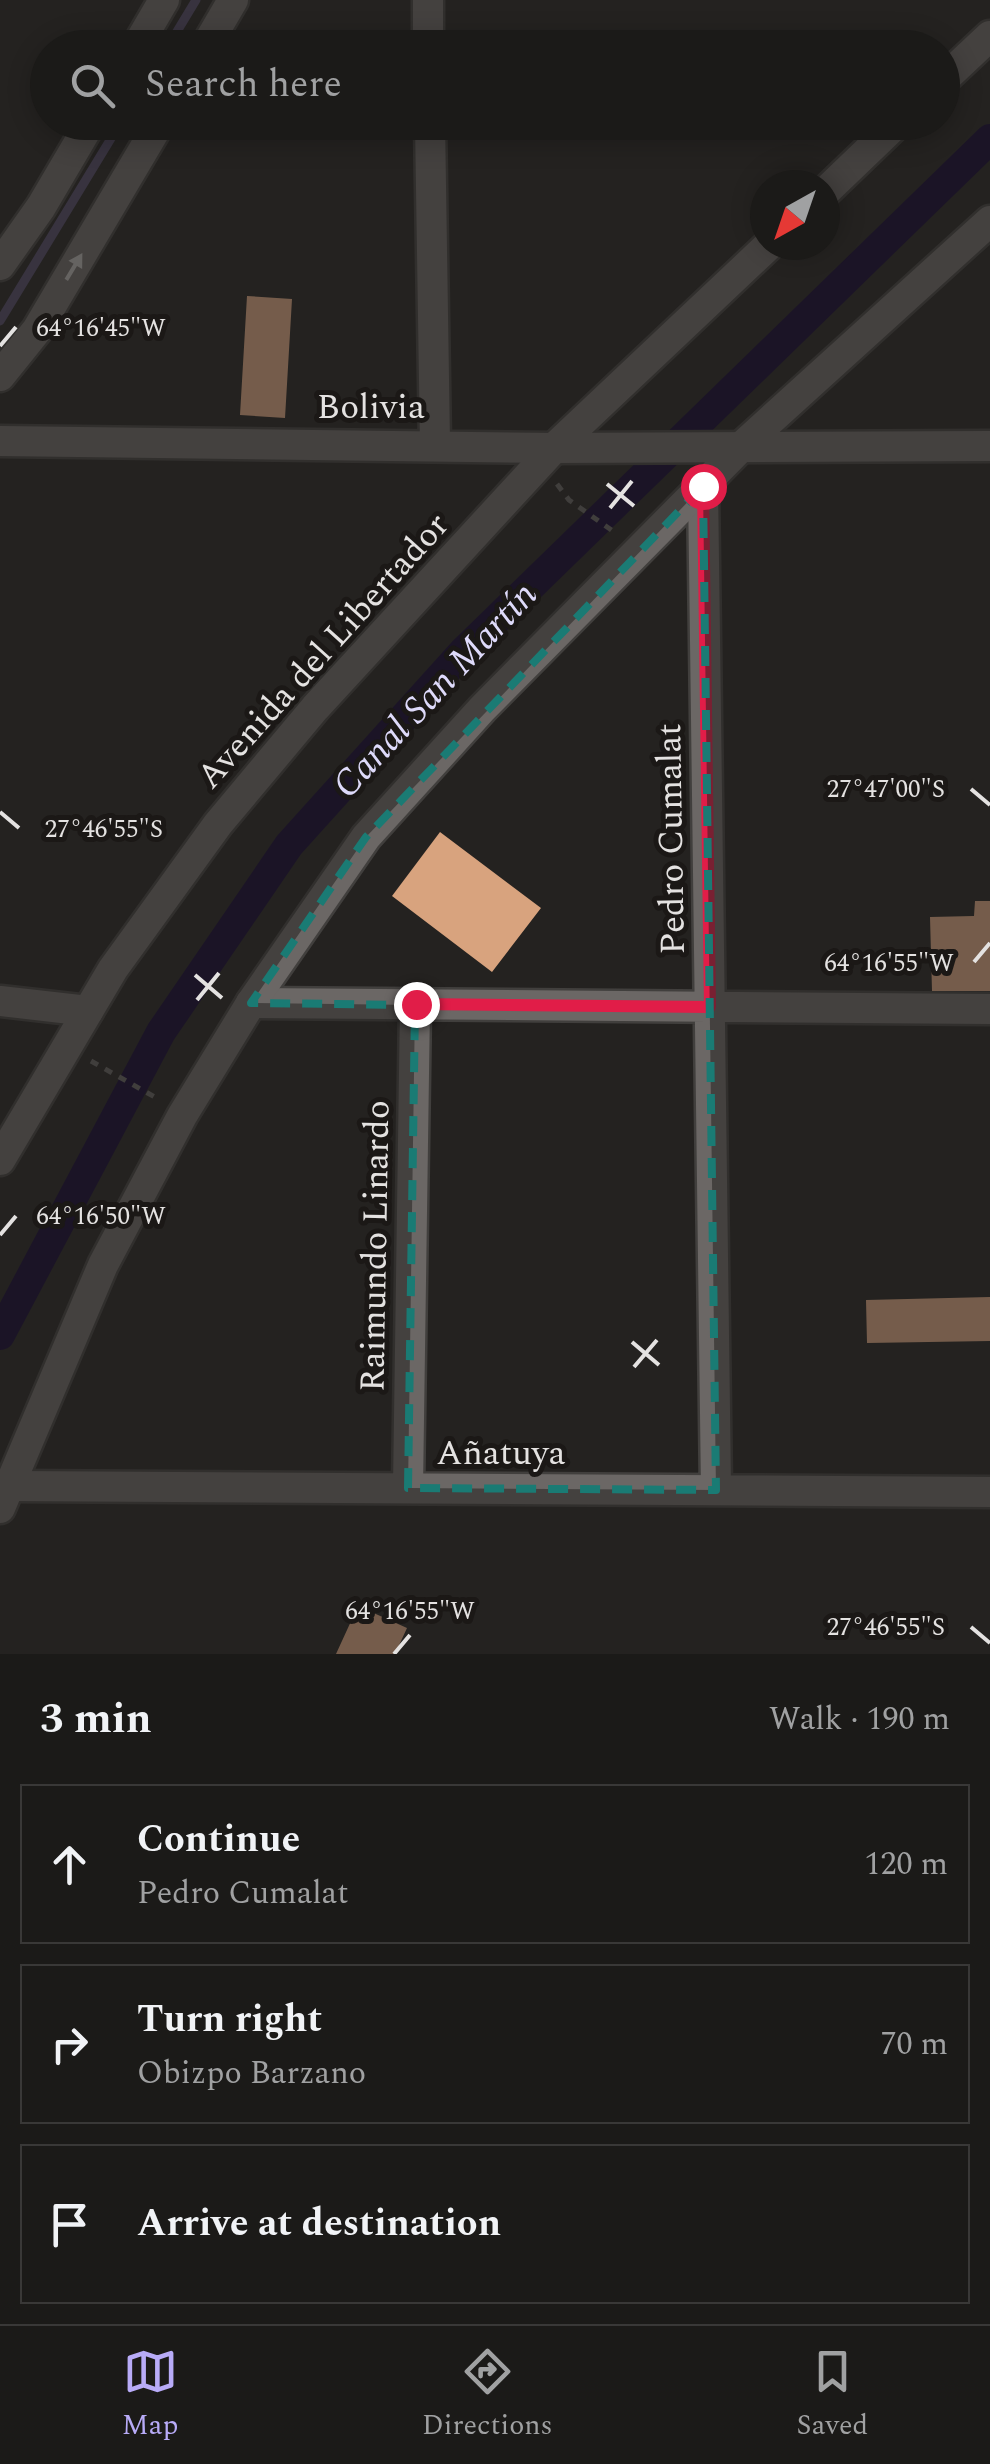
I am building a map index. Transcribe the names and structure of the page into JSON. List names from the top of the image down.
{
  "streets": {
    "street": [
      "Bolivia",
      "Avenida del Libertador",
      "Pedro Cumalat",
      "Raimundo Linardo",
      "Añatuya"
    ]
  },
  "crossings": [
    ["Bolivia", "Avenida del Libertador"],
    ["Pedro Cumalat", "Añatuya"],
    ["Raimundo Linardo", "Añatuya"]
  ],
  "water": ["Canal San Martín"],
  "north": "bottom left",
  "page": {
    "search": "Search here",
    "heading": ["3 min", "Walk · 190 m"],
    "list": [
      ["Continue", "Pedro Cumalat", "120 m"],
      ["Turn right", "Obizpo Barzano", "70 m"],
      "Arrive at destination"
    ],
    "nav": ["Map", "Directions", "Saved"]
  },
  "coordinates": [
    "64°16'45\"W",
    "27°47'00\"S",
    "27°46'55\"S",
    "64°16'55\"W",
    "64°16'50\"W"
  ]
}
